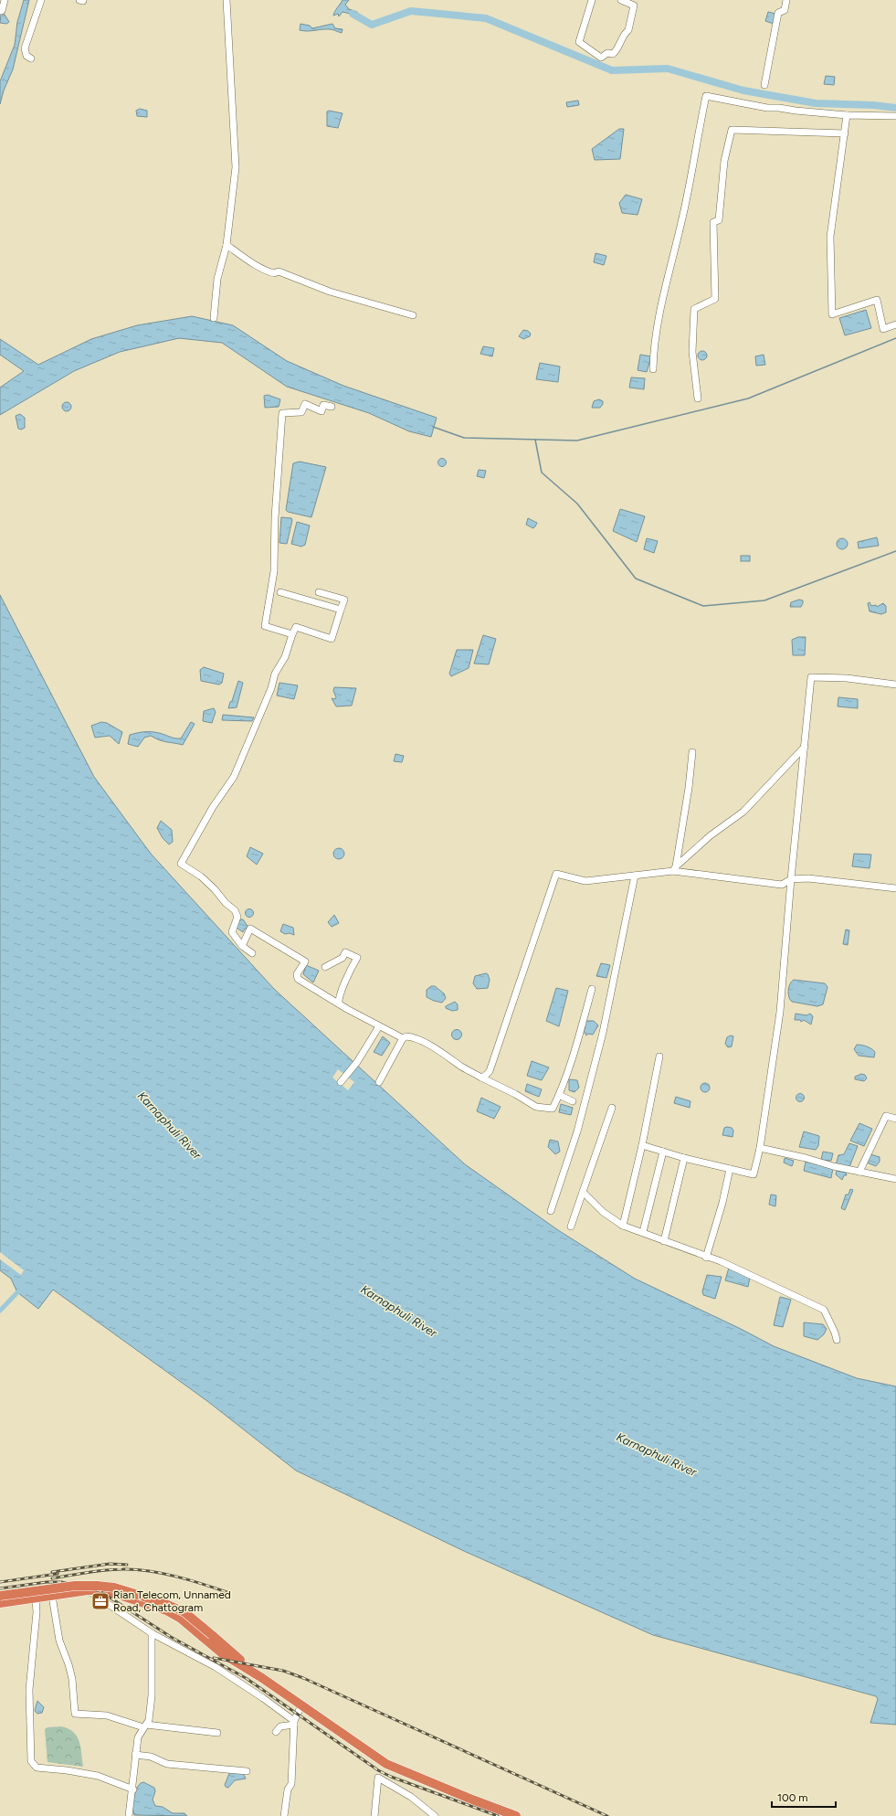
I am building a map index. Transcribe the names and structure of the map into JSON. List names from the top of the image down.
{
  "water": ["Karnaphuli River"],
  "places": {
    "office": ["Rian Telecom, Unnamed Road, Chattogram"]
  },
  "scale_bar": "100 m"
}
